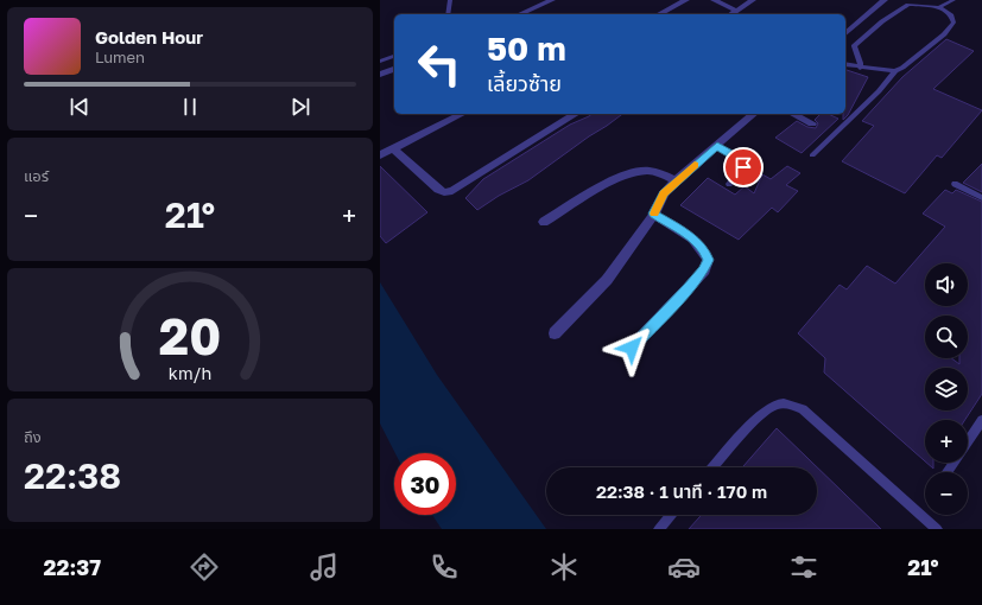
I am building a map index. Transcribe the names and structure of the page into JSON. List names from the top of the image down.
{
  "page": {
    "turn": ["50 m", "เลี้ยวซ้าย"],
    "song": ["Golden Hour", "Lumen"],
    "tile": [
      "แอร์",
      ["ถึง", "22:38"]
    ],
    "heat": ["−", "21°", "+"],
    "map_buttons": ["+", "−"],
    "limit": "30",
    "trip": "22:38 · 1 นาที · 170 m",
    "tabs": ["22:37", "21°"],
    "gauge": ["20", "km/h"]
  }
}
